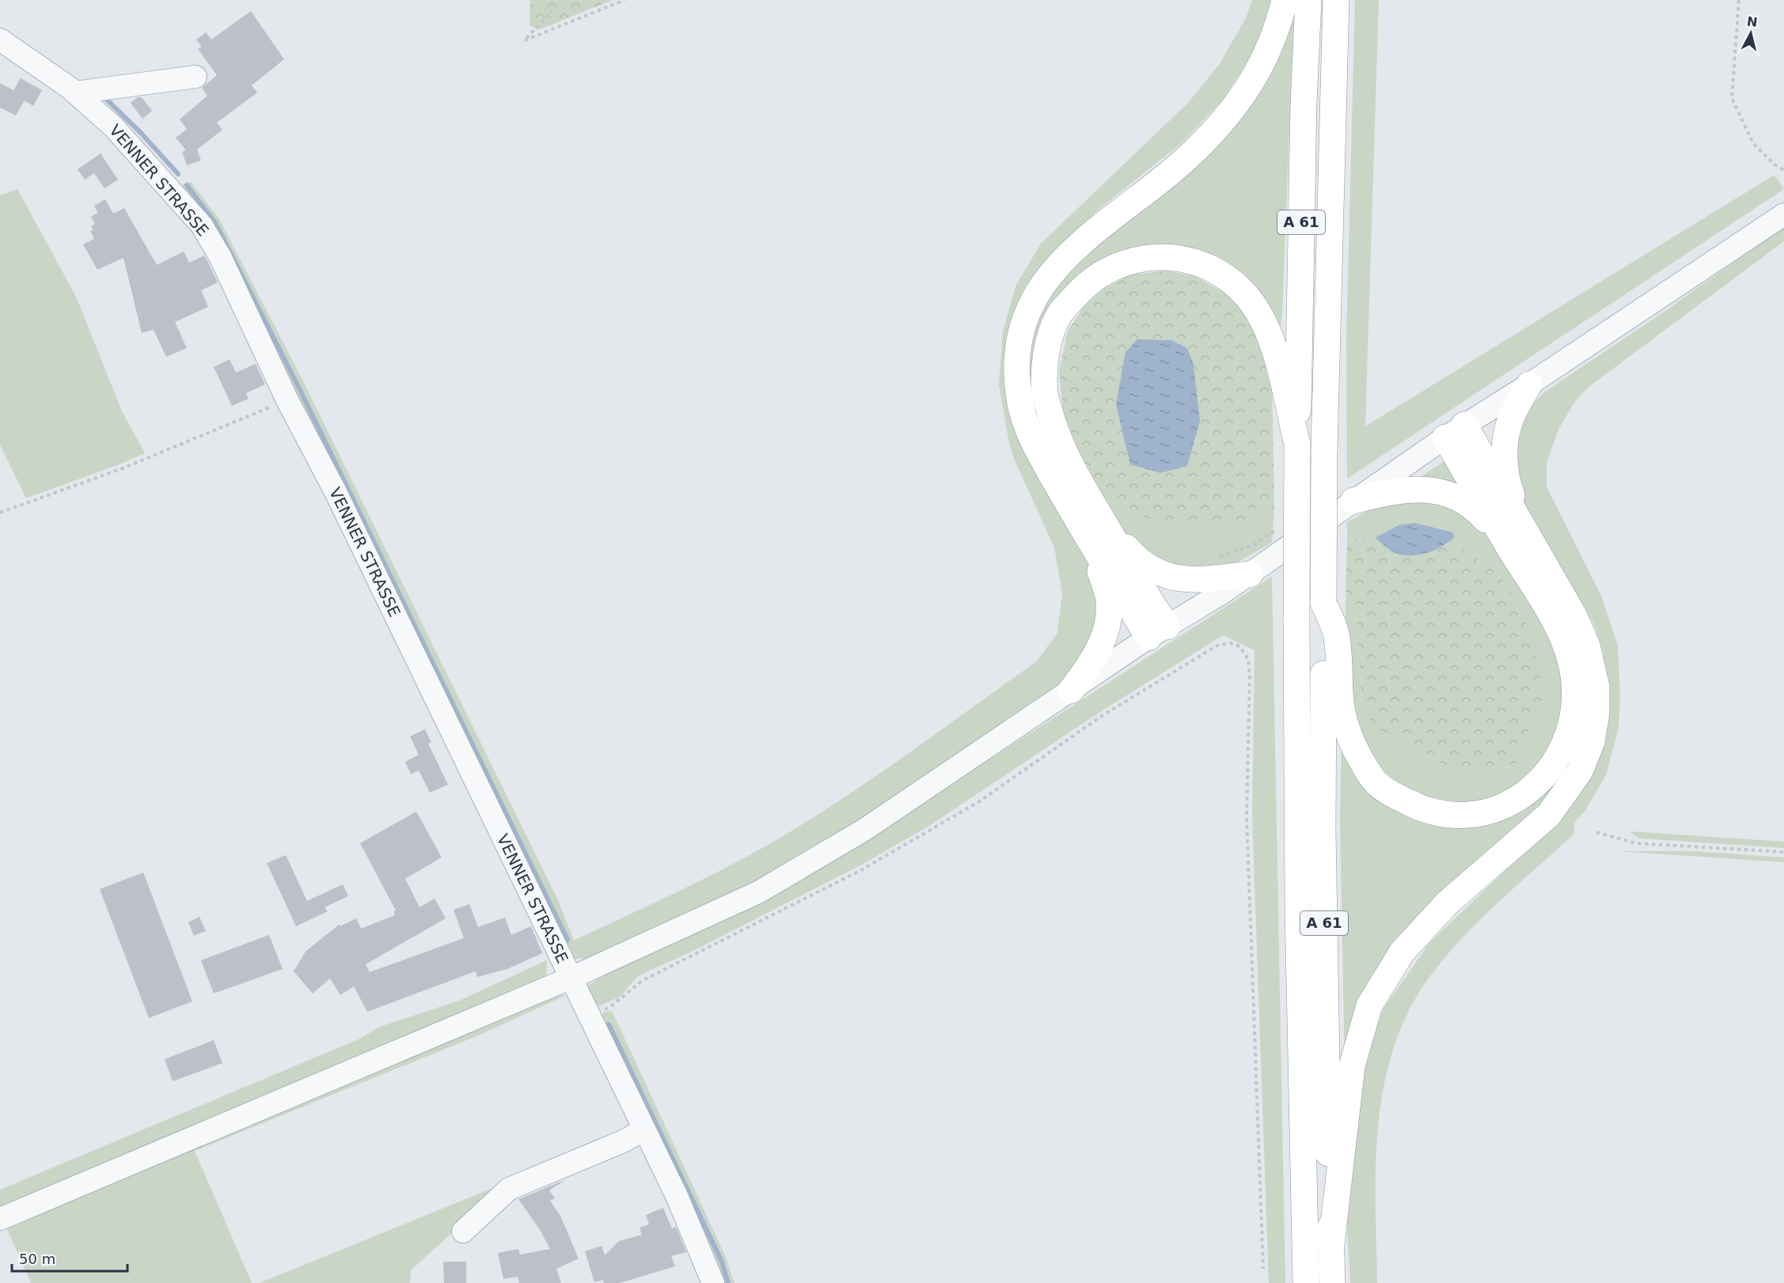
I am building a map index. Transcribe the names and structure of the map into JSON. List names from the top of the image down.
{
  "streets": {
    "highway": ["A 61"],
    "street": ["VENNER STRASSE"]
  },
  "scale_bar": "50 m",
  "north": "top"
}
